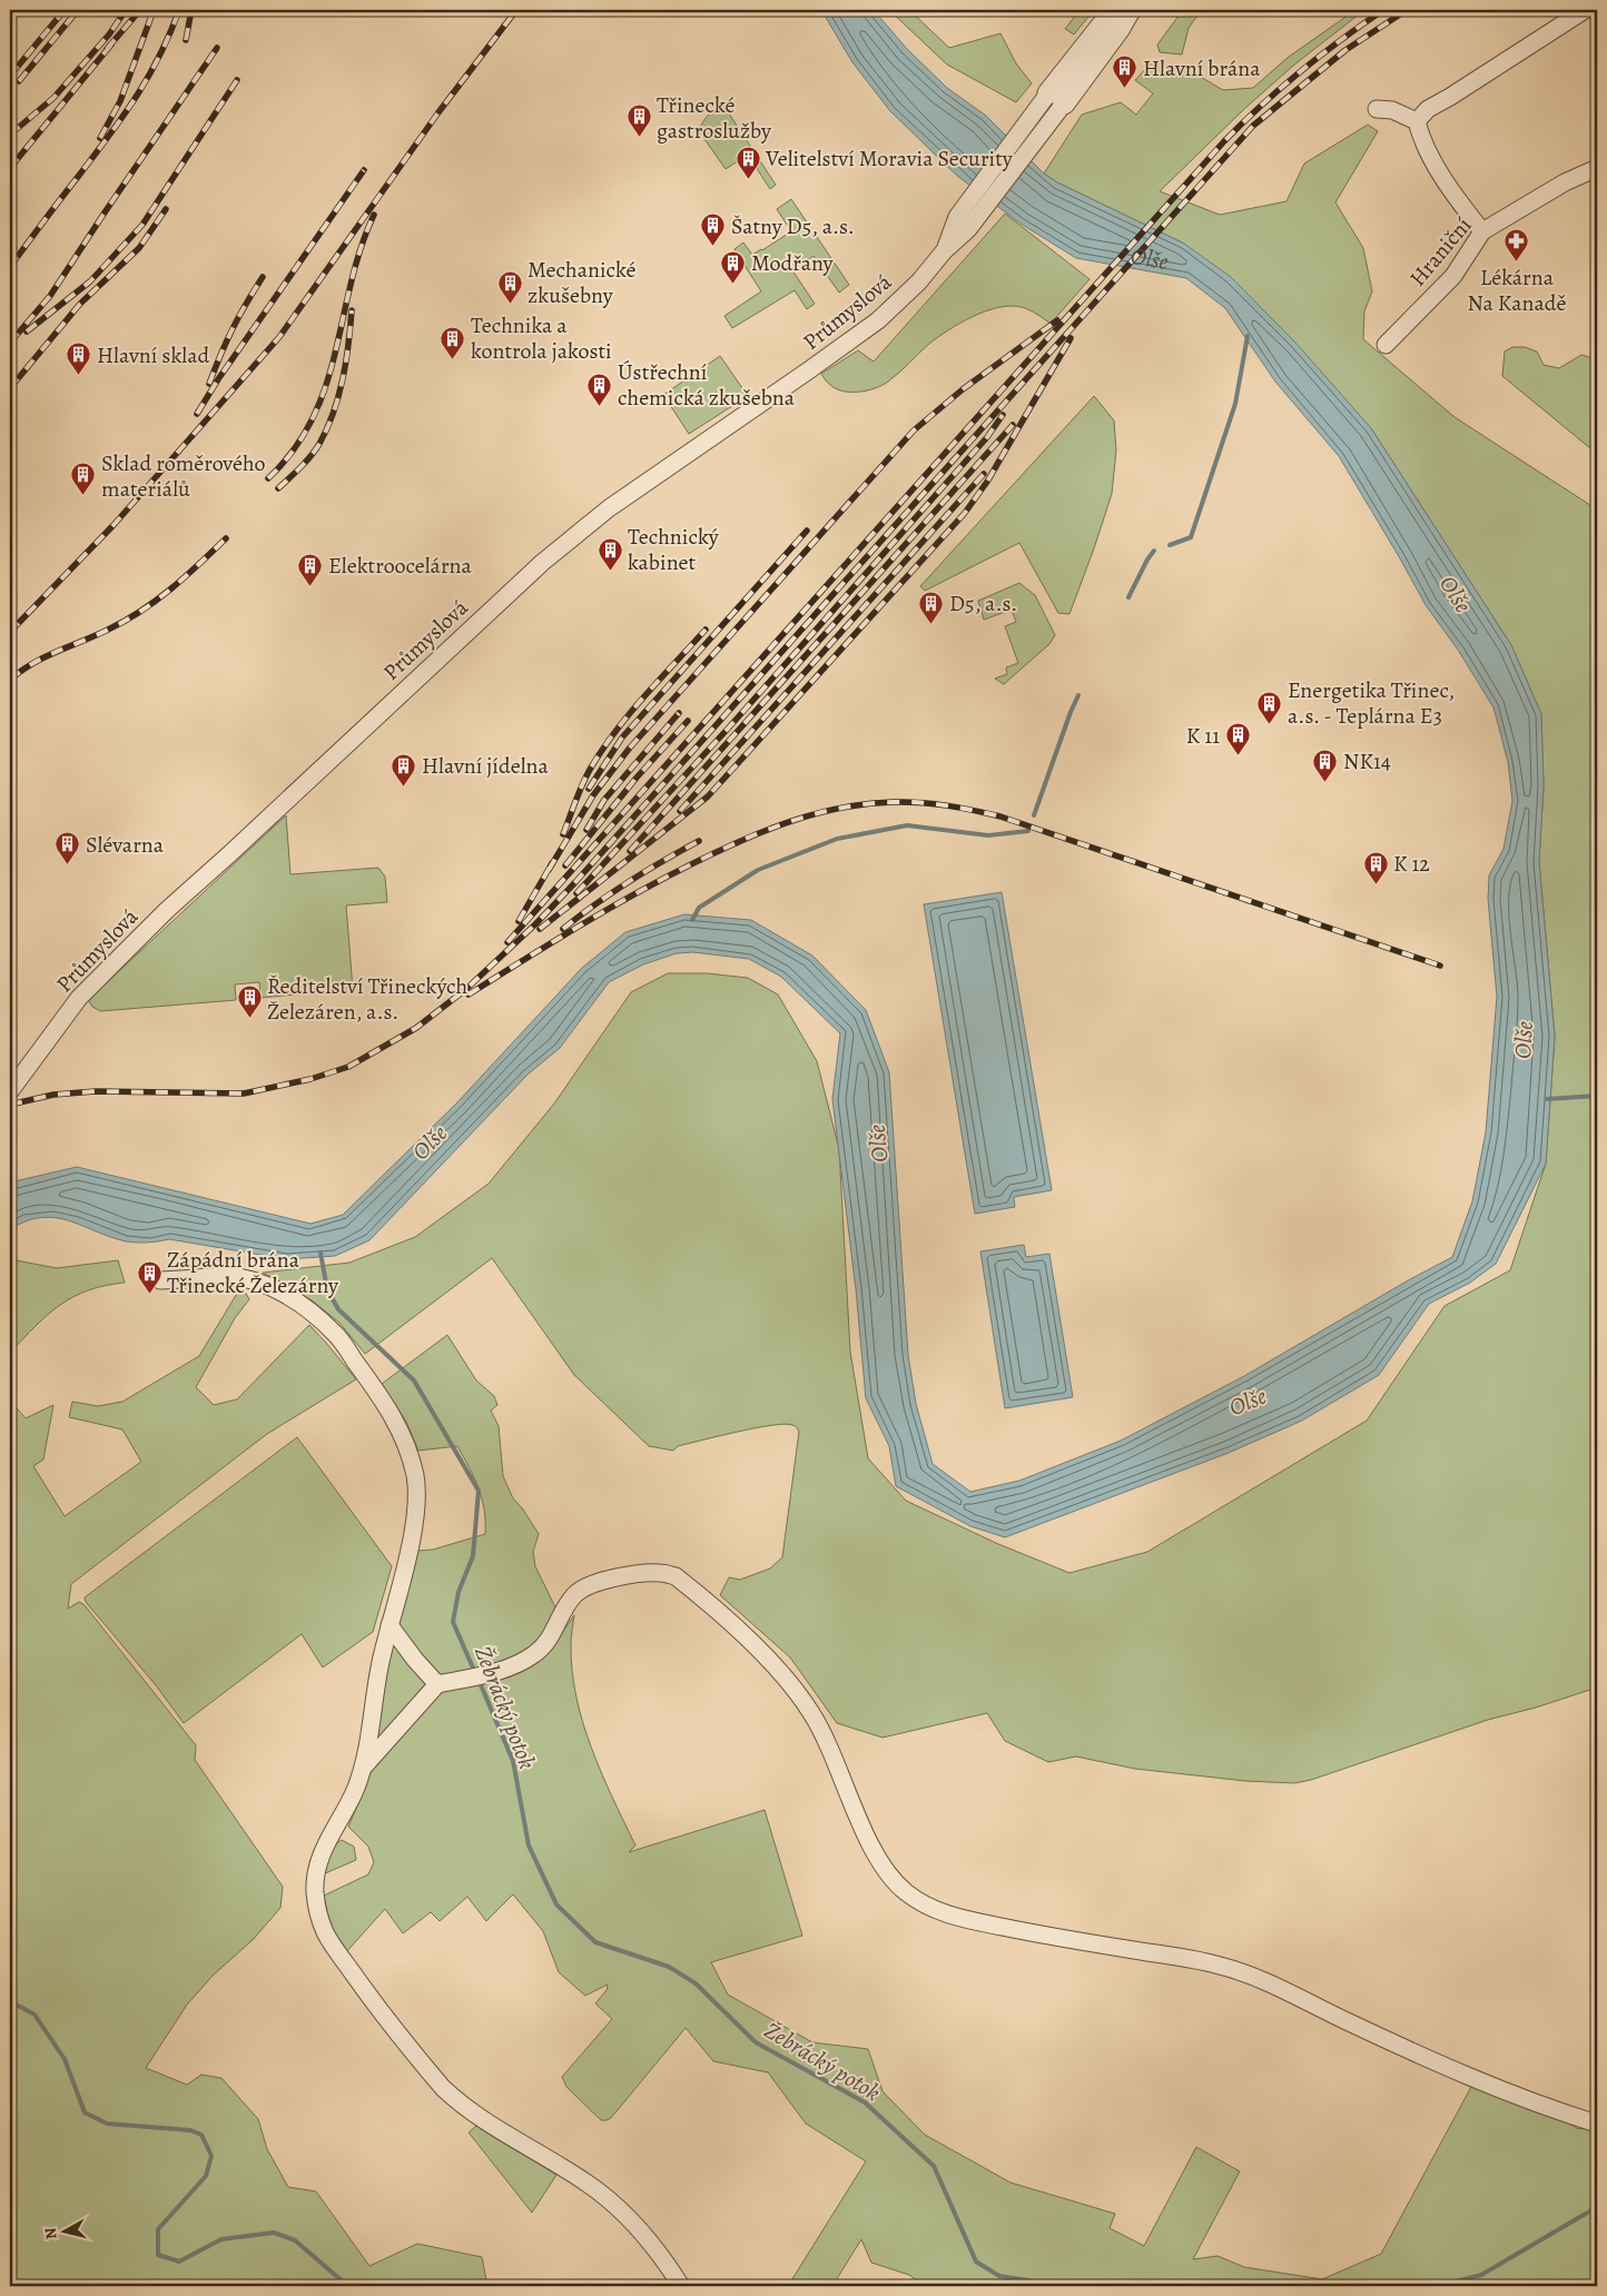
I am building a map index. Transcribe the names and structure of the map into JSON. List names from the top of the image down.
{
  "streets": {
    "street": ["Hraniční", "Průmyslová"]
  },
  "water": ["Olše", "Žebrácký potok"],
  "places": {
    "building": [
      "Hlavní brána",
      "Třinecké gastroslužby",
      "Velitelství Moravia Security",
      "Šatny D5, a.s.",
      "Modřany",
      "Mechanické zkušebny",
      "Technika a kontrola jakosti",
      "Hlavní sklad",
      "Ústřechní chemická zkušebna",
      "Sklad roměrového materiálů",
      "Technický kabinet",
      "Elektroocelárna",
      "D5, a.s.",
      "Energetika Třinec, a.s. - Teplárna E3",
      "K 11",
      "NK14",
      "Hlavní jídelna",
      "Slévarna",
      "K 12",
      "Ředitelství Třineckých Železáren, a.s.",
      "Zápádní brána Třinecké Železárny"
    ],
    "pharmacy": ["Lékárna Na Kanadě"]
  },
  "north": "left"
}
